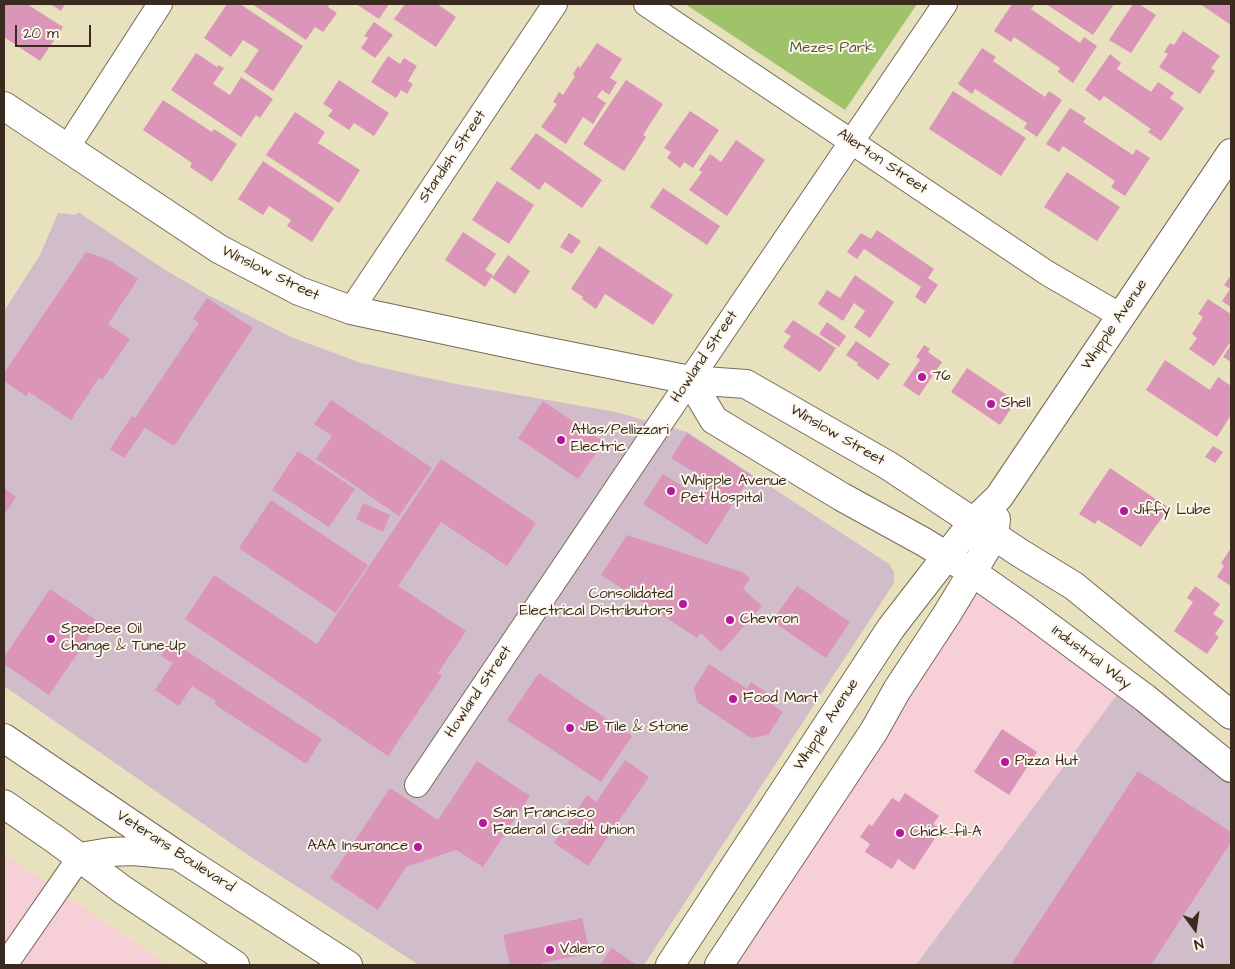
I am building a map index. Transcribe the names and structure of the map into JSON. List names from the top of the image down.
{
  "streets": {
    "main road": [
      "Winslow Street",
      "Whipple Avenue",
      "Industrial Way",
      "Veterans Boulevard"
    ],
    "street": ["Standish Street", "Allerton Street", "Howland Street"]
  },
  "crossings": [
    ["Standish Street", "Winslow Street"],
    ["Allerton Street", "Whipple Avenue"],
    ["Allerton Street", "Howland Street"],
    ["Winslow Street", "Whipple Avenue"],
    ["Winslow Street", "Howland Street"],
    ["Whipple Avenue", "Industrial Way"]
  ],
  "parks": ["Mezes Park"],
  "places": [
    "76",
    "Shell",
    "Atlas/Pellizzari Electric",
    "Whipple Avenue Pet Hospital",
    "Jiffy Lube",
    "Consolidated Electrical Distributors",
    "Chevron",
    "SpeeDee Oil Change & Tune-Up",
    "Food Mart",
    "JB Tile & Stone",
    "Pizza Hut",
    "San Francisco Federal Credit Union",
    "Chick-fil-A",
    "AAA Insurance",
    "Valero"
  ],
  "scale_bar": "20 m",
  "north": "bottom"
}
